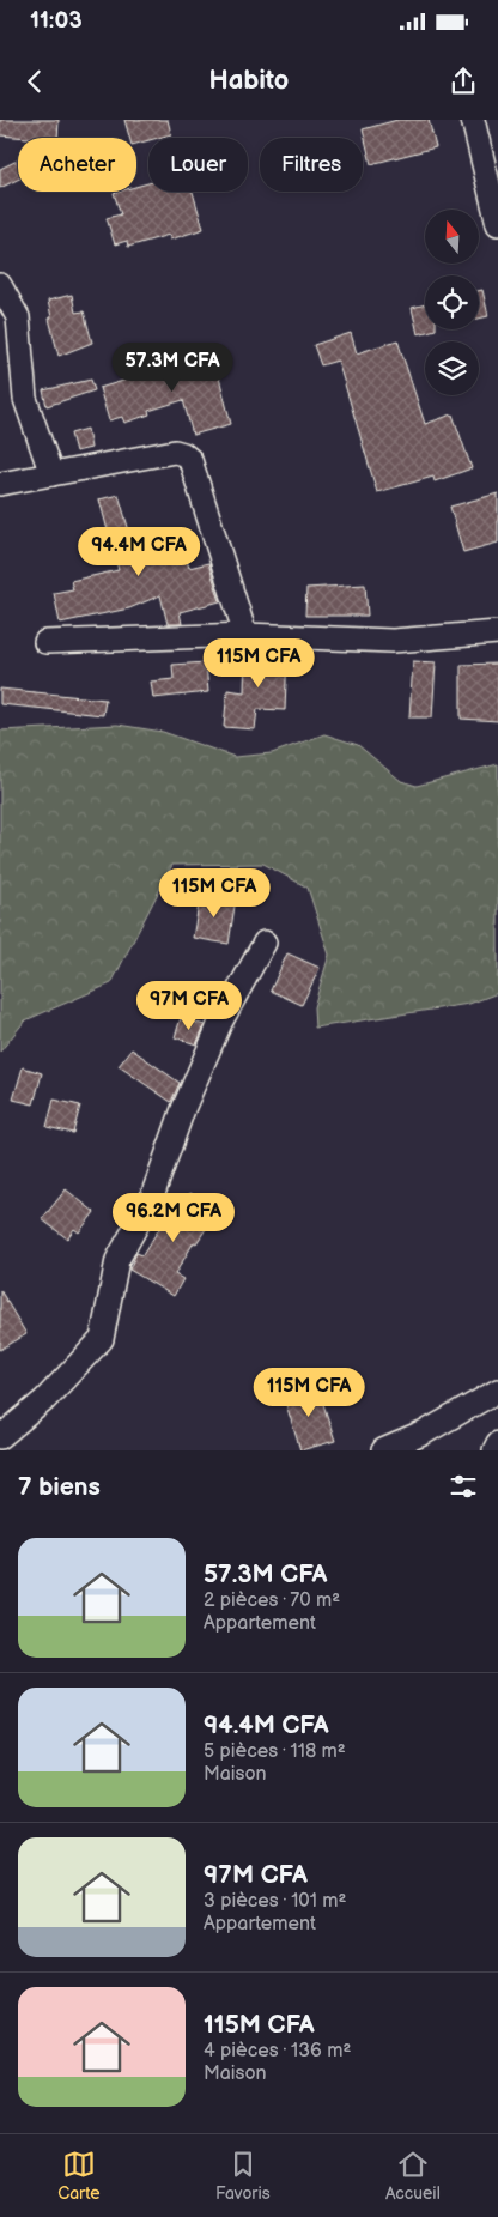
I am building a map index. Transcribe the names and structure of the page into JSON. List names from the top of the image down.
{
  "north": "top",
  "page": {
    "status": "11:03",
    "header": "Habito",
    "chip": ["Acheter", "Louer", "Filtres"],
    "price": [
      "57.3M CFA",
      "94.4M CFA",
      "115M CFA",
      "115M CFA",
      "97M CFA",
      "96.2M CFA",
      "115M CFA"
    ],
    "heading": "7 biens",
    "list": [
      {
        "name": "57.3M CFA",
        "note": "2 pièces · 70 m² · Appartement"
      },
      {
        "name": "94.4M CFA",
        "note": "5 pièces · 118 m² · Maison"
      },
      {
        "name": "97M CFA",
        "note": "3 pièces · 101 m² · Appartement"
      },
      {
        "name": "115M CFA",
        "note": "4 pièces · 136 m² · Maison"
      }
    ],
    "tabs": ["Carte", "Favoris", "Accueil"]
  }
}
